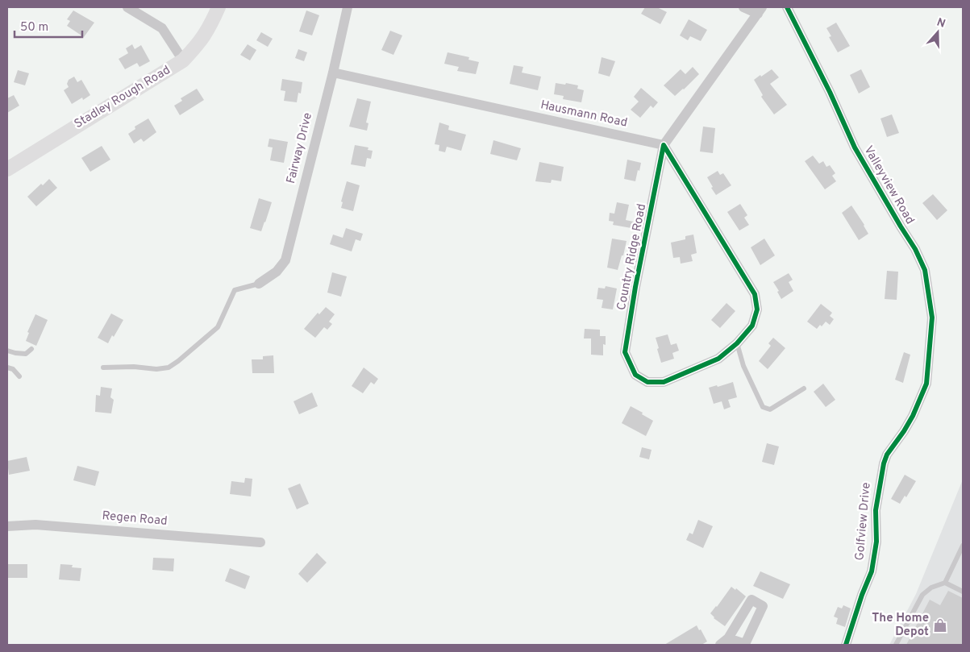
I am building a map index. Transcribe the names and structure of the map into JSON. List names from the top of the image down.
{
  "streets": {
    "main road": ["Stadley Rough Road"],
    "street": [
      "Hausmann Road",
      "Fairway Drive",
      "Valleyview Road",
      "Country Ridge Road",
      "Regen Road",
      "Golfview Drive"
    ]
  },
  "crossings": [
    ["Hausmann Road", "Fairway Drive"],
    ["Hausmann Road", "Country Ridge Road"],
    ["Valleyview Road", "Golfview Drive"]
  ],
  "places": {
    "shop": ["The Home Depot"]
  },
  "scale_bar": "50 m",
  "north": "top"
}
